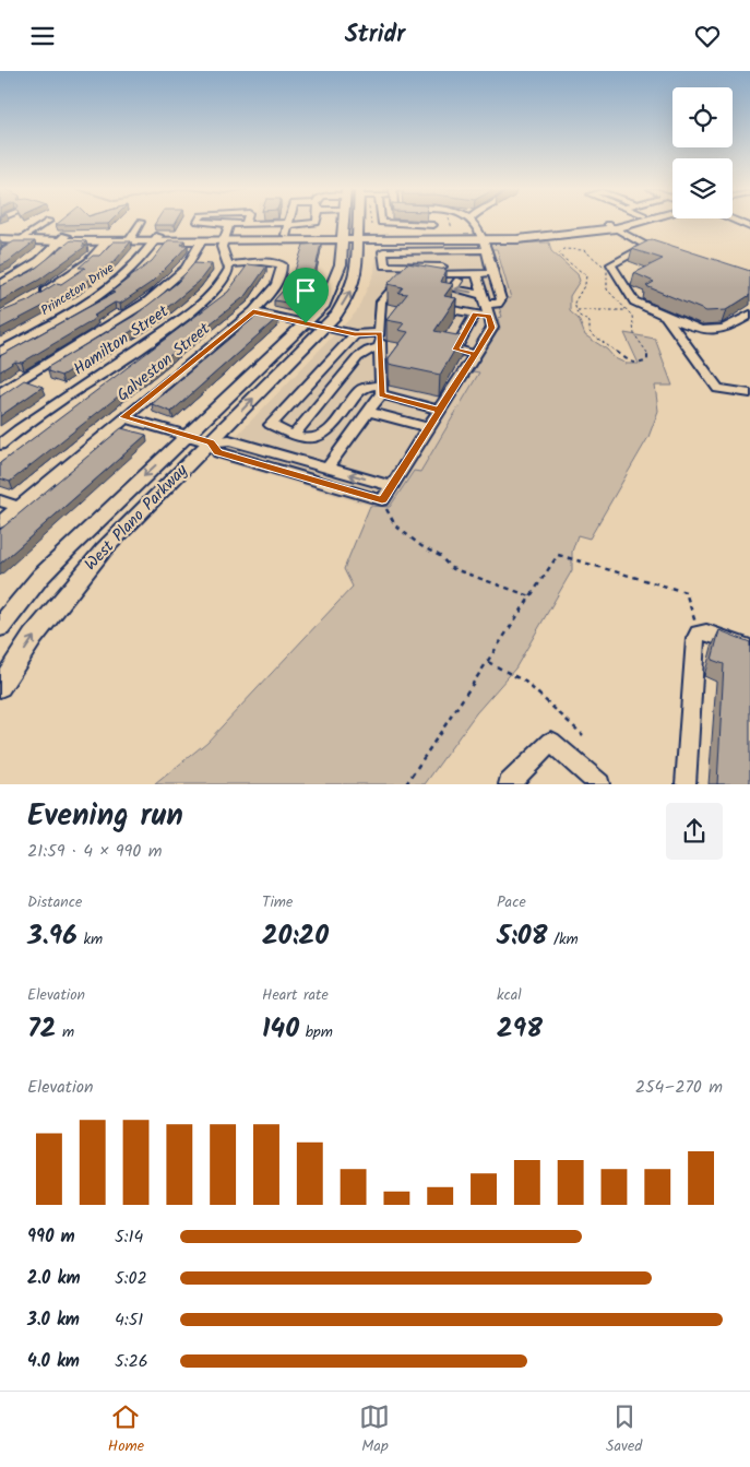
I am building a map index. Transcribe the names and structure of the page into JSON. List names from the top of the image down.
{
  "streets": {
    "main road": ["West Plano Parkway"],
    "street": ["Princeton Drive", "Hamilton Street", "Galveston Street"]
  },
  "crossings": [
    ["Hamilton Street", "Galveston Street"]
  ],
  "page": {
    "header": "Stridr",
    "heading": ["Evening run", "21:59 · 4 × 990 m"],
    "stats": [
      ["Distance", "3.96 km"],
      ["Time", "20:20"],
      ["Pace", "5:08 /km"],
      ["Elevation", "72 m"],
      ["Heart rate", "140 bpm"],
      ["kcal", "298"]
    ],
    "chart": ["Elevation", "254–270 m"],
    "list": [
      {
        "name": "990 m",
        "note": "5:14"
      },
      {
        "name": "2.0 km",
        "note": "5:02"
      },
      {
        "name": "3.0 km",
        "note": "4:51"
      },
      {
        "name": "4.0 km",
        "note": "5:26"
      }
    ],
    "tabs": ["Home", "Map", "Saved"]
  }
}
